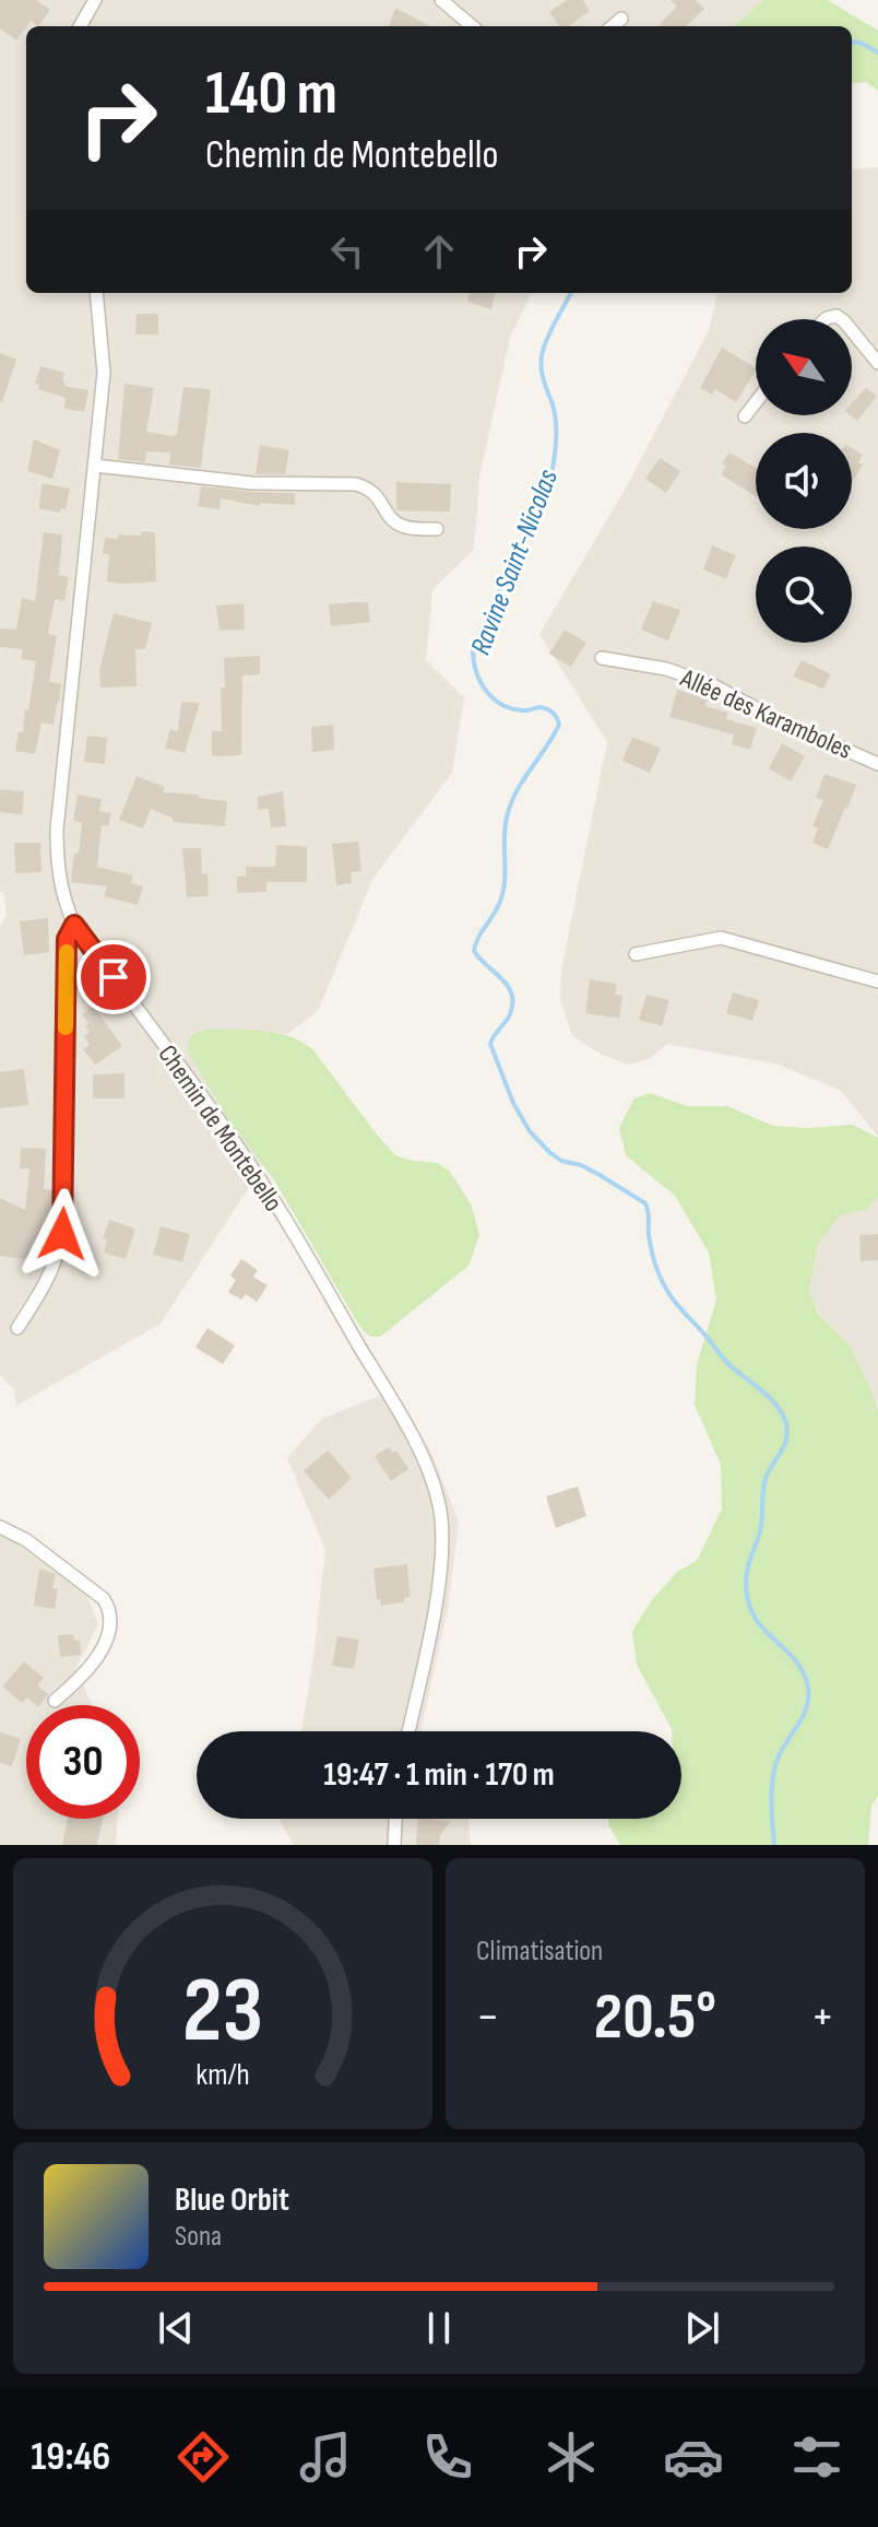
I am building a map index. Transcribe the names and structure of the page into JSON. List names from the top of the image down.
{
  "streets": {
    "street": ["Allée des Karamboles", "Chemin de Montebello"]
  },
  "water": ["Ravine Saint-Nicolas"],
  "north": "top left",
  "page": {
    "turn": ["140 m", "Chemin de Montebello"],
    "limit": "30",
    "trip": "19:47 · 1 min · 170 m",
    "tile": "Climatisation",
    "heat": ["−", "20.5°", "+"],
    "song": ["Blue Orbit", "Sona"],
    "tabs": "19:46",
    "gauge": ["23", "km/h"]
  }
}
